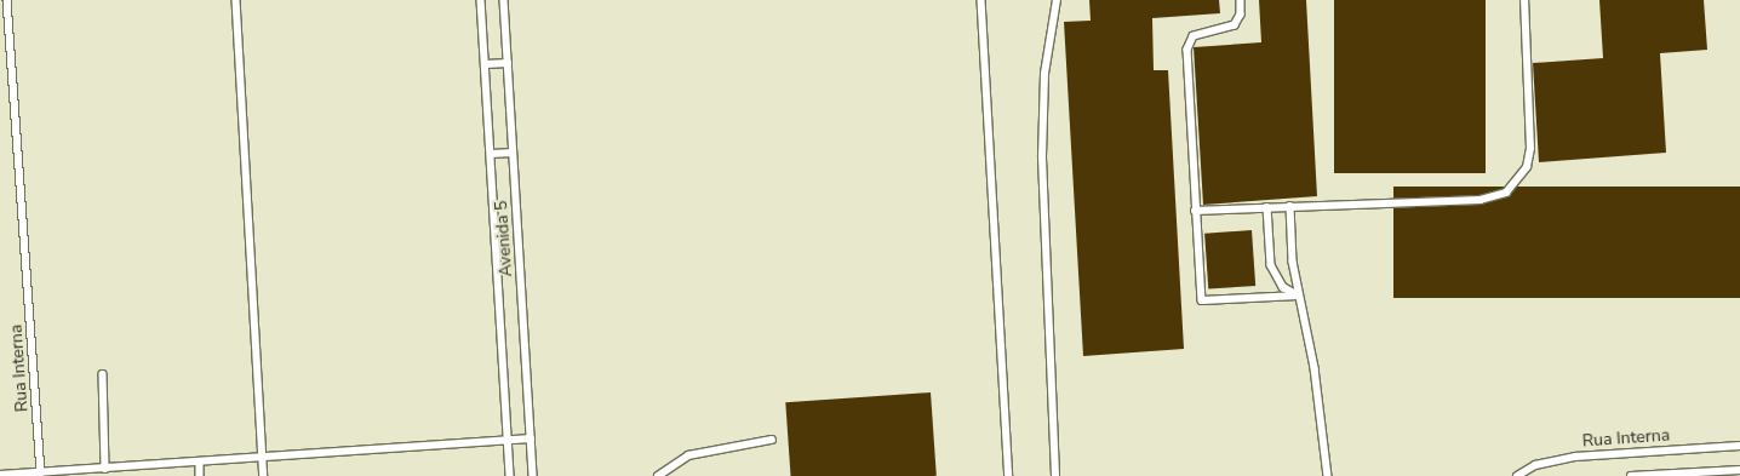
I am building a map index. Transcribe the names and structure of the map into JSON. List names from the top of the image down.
{
  "streets": {
    "lane": ["Avenida 5", "Rua Interna"]
  }
}
